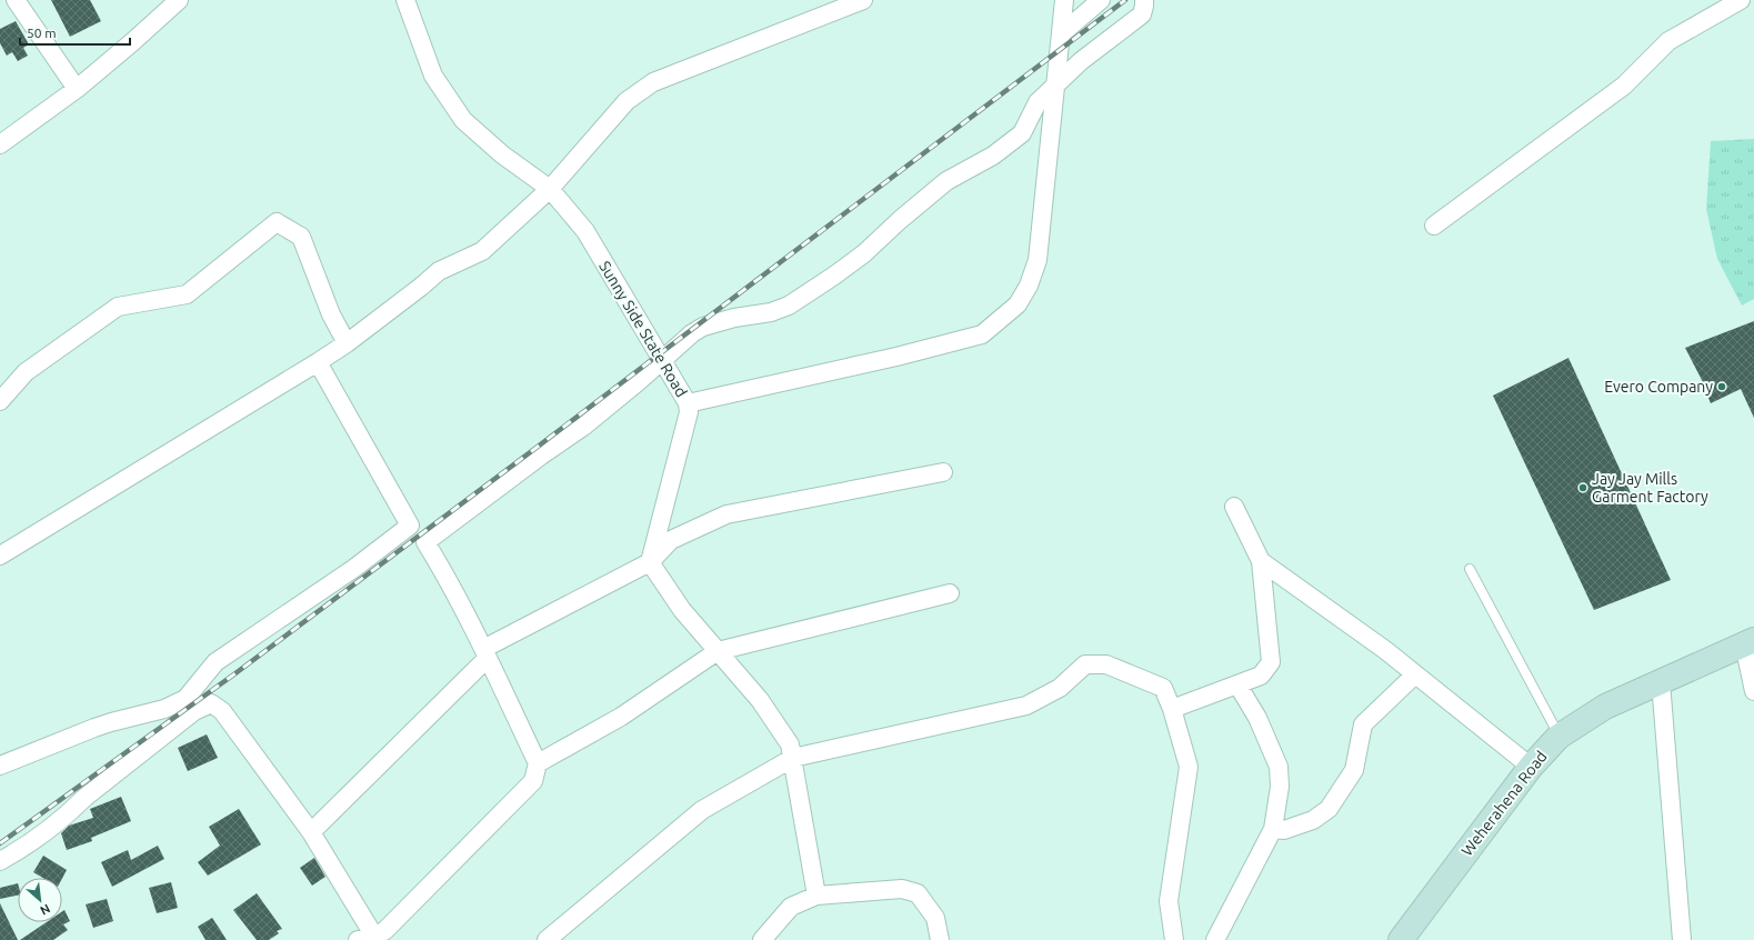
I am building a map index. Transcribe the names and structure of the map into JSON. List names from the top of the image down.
{
  "streets": {
    "main road": ["Weherahena Road"],
    "street": ["Sunny Side State Road"]
  },
  "places": ["Evero Company", "Jay Jay Mills Garment Factory"],
  "scale_bar": "50 m",
  "north": "bottom right"
}
